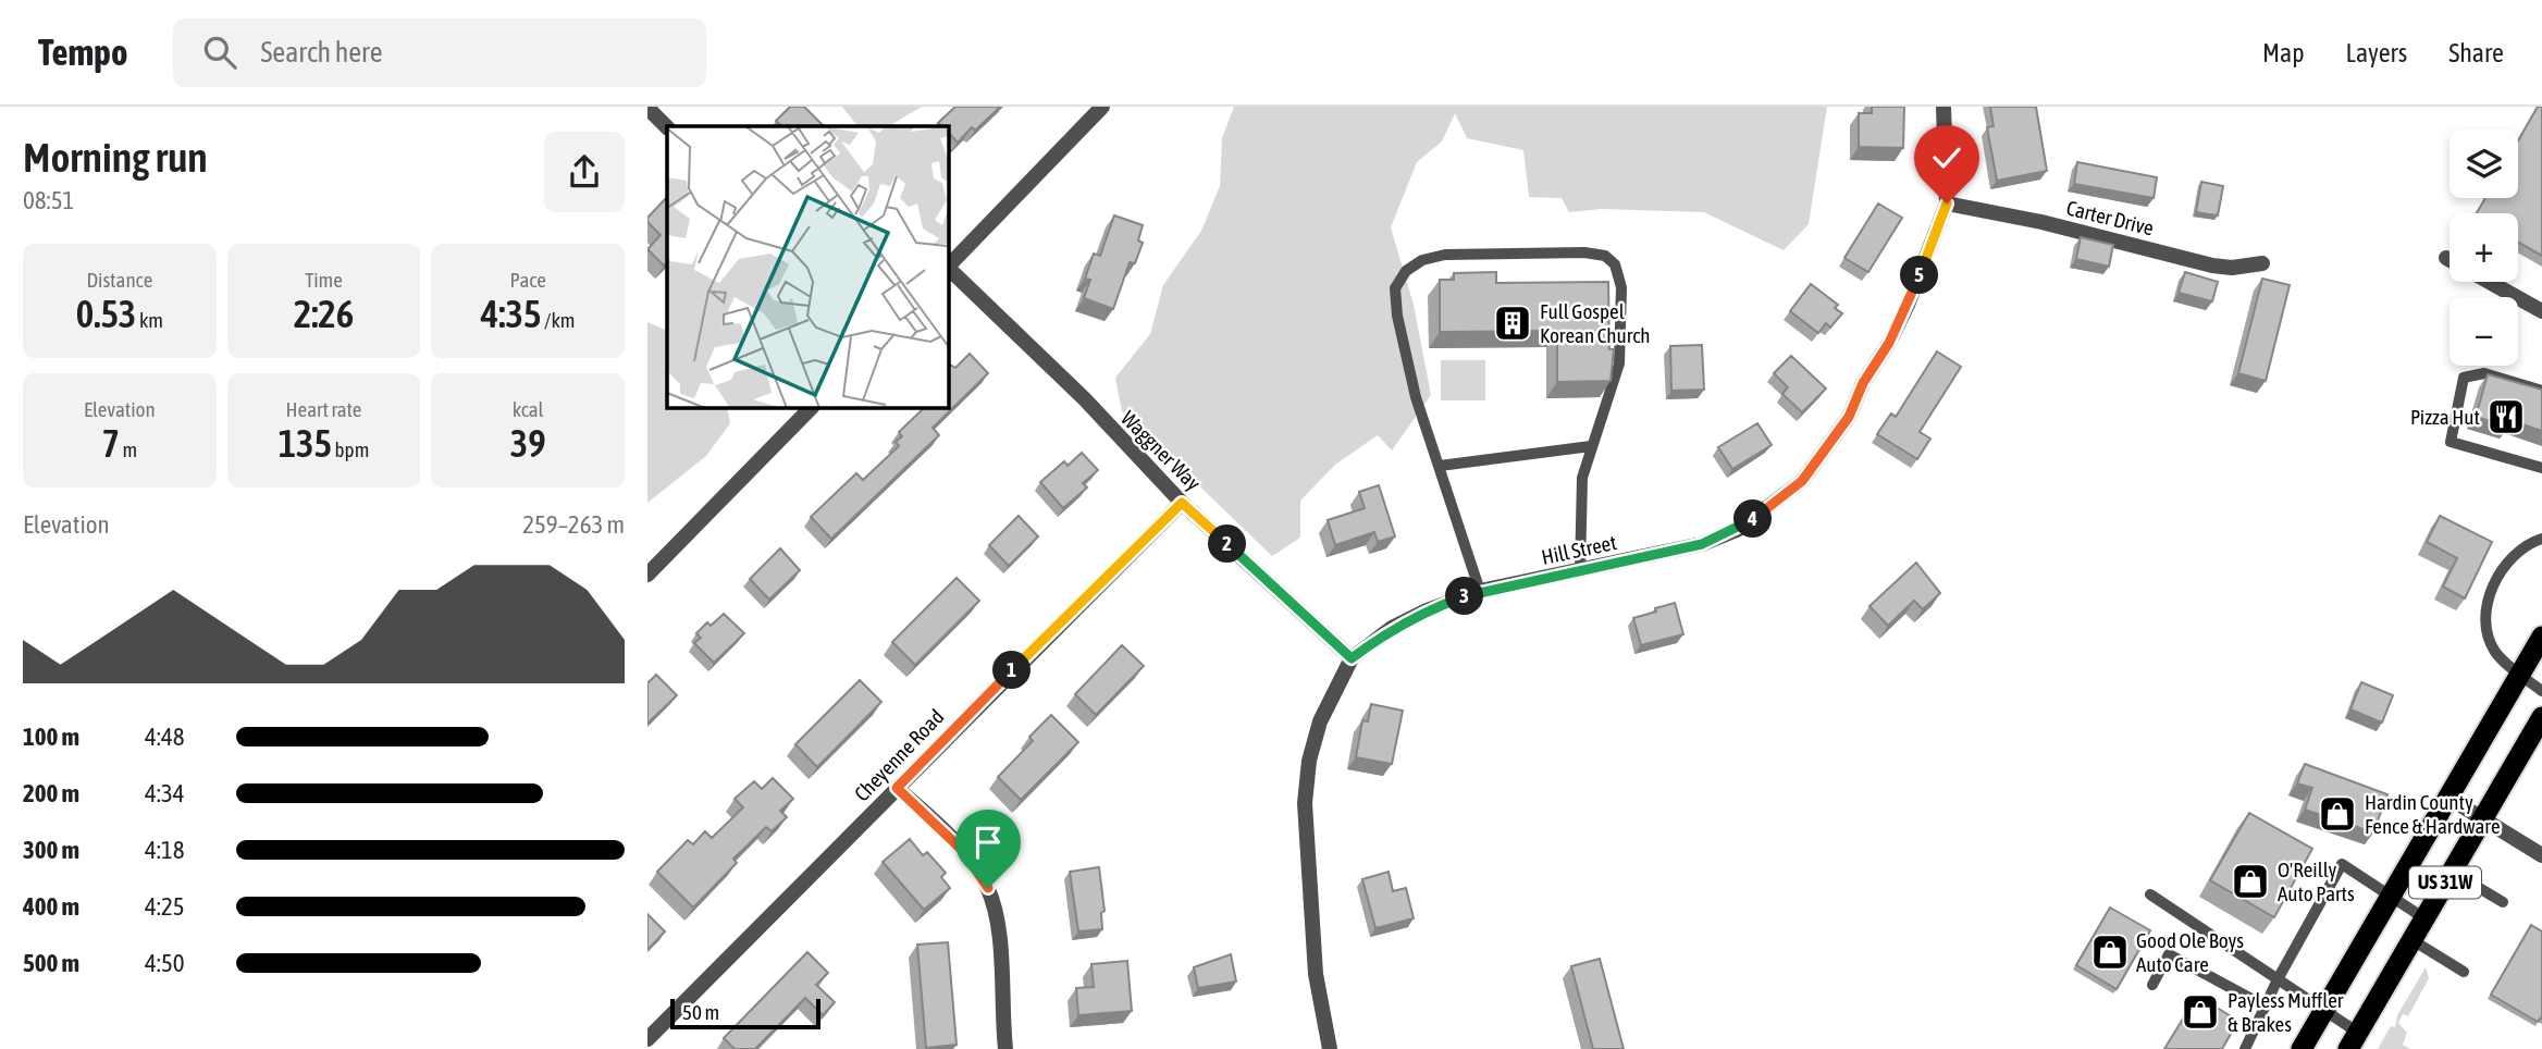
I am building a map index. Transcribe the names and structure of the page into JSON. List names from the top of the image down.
{
  "streets": {
    "highway": ["US 31W"],
    "street": [
      "Carter Drive",
      "Waggner Way",
      "Hill Street",
      "Cheyenne Road"
    ]
  },
  "crossings": [
    ["Carter Drive", "Hill Street"],
    ["Waggner Way", "Hill Street"],
    ["Waggner Way", "Cheyenne Road"]
  ],
  "places": {
    "building": ["Full Gospel Korean Church"],
    "restaurant": ["Pizza Hut"],
    "shop": [
      "Hardin County Fence & Hardware",
      "O'Reilly Auto Parts",
      "Good Ole Boys Auto Care",
      "Payless Muffler & Brakes"
    ]
  },
  "scale_bar": "50 m",
  "page": {
    "header": "Tempo",
    "search": "Search here",
    "nav": ["Map", "Layers", "Share"],
    "heading": ["Morning run", "08:51"],
    "map_buttons": ["+", "−"],
    "stats": [
      ["Distance", "0.53 km"],
      ["Time", "2:26"],
      ["Pace", "4:35 /km"],
      ["Elevation", "7 m"],
      ["Heart rate", "135 bpm"],
      ["kcal", "39"]
    ],
    "pins": [
      "5",
      "4",
      "2",
      "3",
      "1"
    ],
    "chart": ["Elevation", "259–263 m"],
    "list": [
      {
        "name": "100 m",
        "note": "4:48"
      },
      {
        "name": "200 m",
        "note": "4:34"
      },
      {
        "name": "300 m",
        "note": "4:18"
      },
      {
        "name": "400 m",
        "note": "4:25"
      },
      {
        "name": "500 m",
        "note": "4:50"
      }
    ],
    "scale": "50 m"
  }
}
